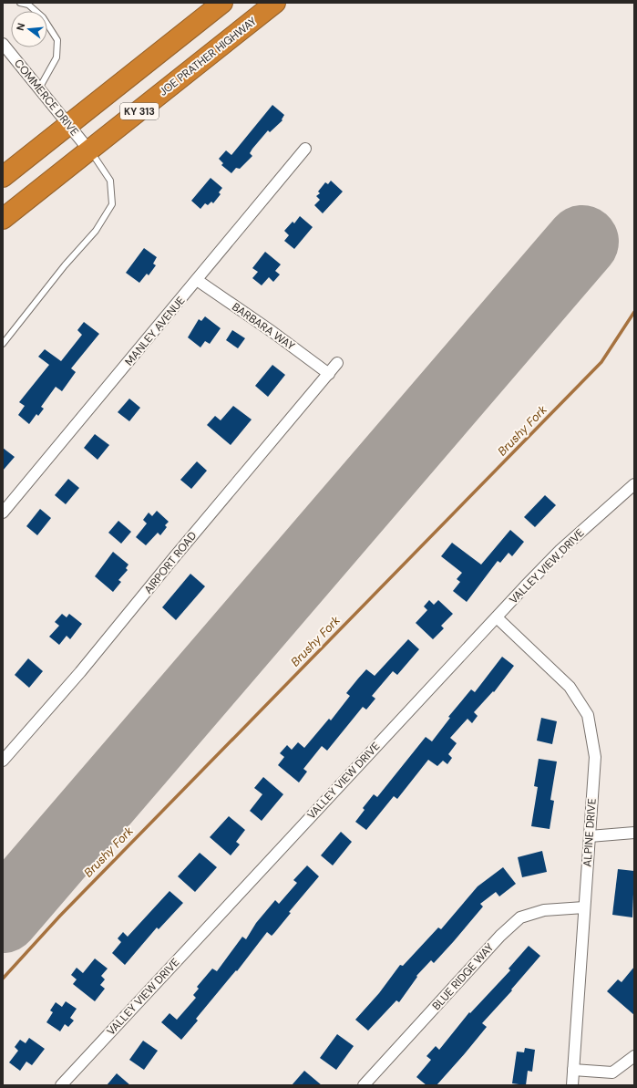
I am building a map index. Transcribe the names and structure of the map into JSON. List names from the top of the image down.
{
  "streets": {
    "highway": ["JOE PRATHER HIGHWAY", "KY 313"],
    "street": [
      "COMMERCE DRIVE",
      "BARBARA WAY",
      "MANLEY AVENUE",
      "AIRPORT ROAD",
      "VALLEY VIEW DRIVE",
      "ALPINE DRIVE",
      "BLUE RIDGE WAY"
    ]
  },
  "crossings": [
    ["JOE PRATHER HIGHWAY", "COMMERCE DRIVE"],
    ["COMMERCE DRIVE", "KY 313"],
    ["BARBARA WAY", "MANLEY AVENUE"],
    ["BARBARA WAY", "AIRPORT ROAD"],
    ["VALLEY VIEW DRIVE", "ALPINE DRIVE"],
    ["ALPINE DRIVE", "BLUE RIDGE WAY"]
  ],
  "water": ["Brushy Fork"],
  "north": "left"
}
